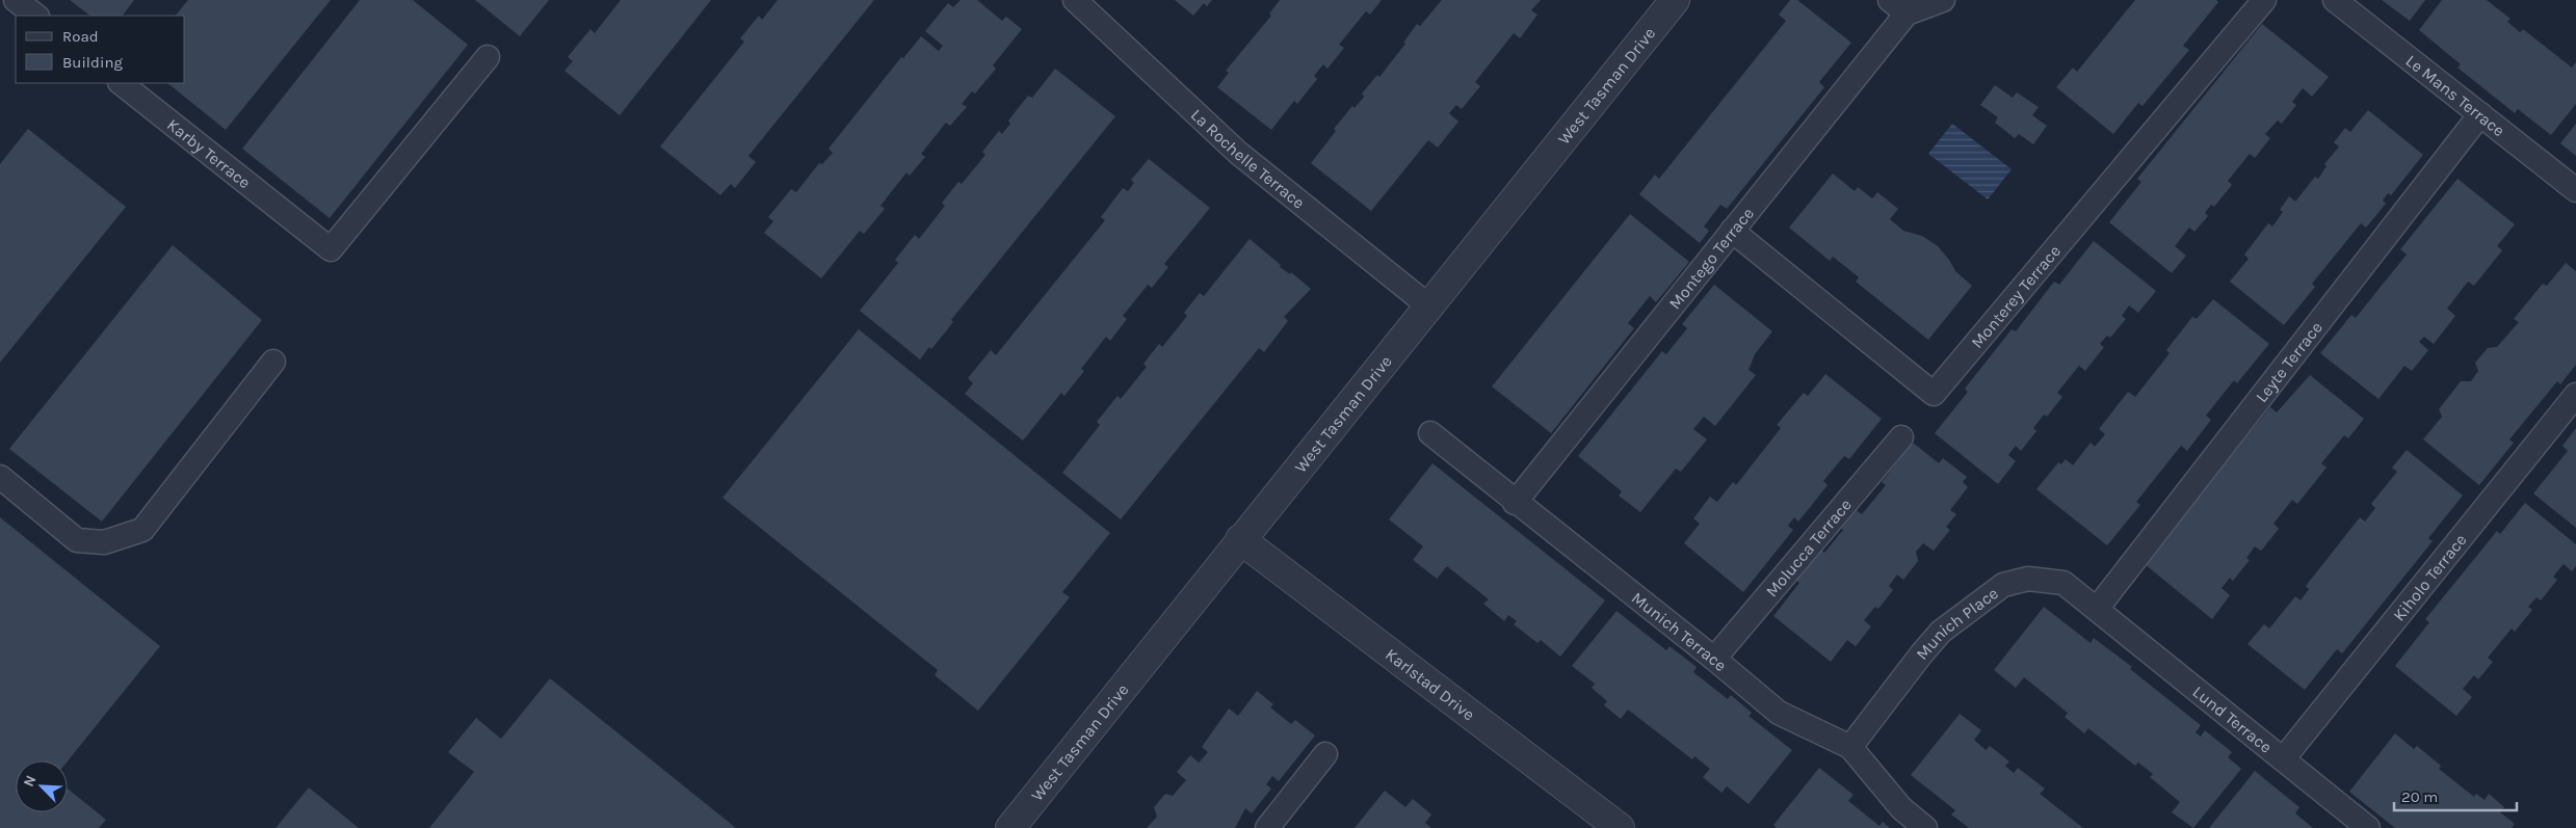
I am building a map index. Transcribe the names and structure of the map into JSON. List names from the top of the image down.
{
  "streets": {
    "street": ["West Tasman Drive", "Karlstad Drive"],
    "lane": [
      "Le Mans Terrace",
      "Karby Terrace",
      "La Rochelle Terrace",
      "Montego Terrace",
      "Monterey Terrace",
      "Leyte Terrace",
      "Molucca Terrace",
      "Kiholo Terrace",
      "Munich Place",
      "Munich Terrace",
      "Lund Terrace"
    ]
  },
  "crossings": [
    ["West Tasman Drive", "La Rochelle Terrace"],
    ["West Tasman Drive", "Karlstad Drive"],
    ["Le Mans Terrace", "Leyte Terrace"],
    ["Montego Terrace", "Monterey Terrace"],
    ["Montego Terrace", "Munich Terrace"],
    ["Leyte Terrace", "Munich Place"],
    ["Leyte Terrace", "Lund Terrace"],
    ["Molucca Terrace", "Munich Terrace"],
    ["Kiholo Terrace", "Lund Terrace"],
    ["Munich Place", "Munich Terrace"],
    ["Munich Place", "Lund Terrace"]
  ],
  "legend": ["Road", "Building"],
  "scale_bar": "20 m",
  "north": "top left"
}
